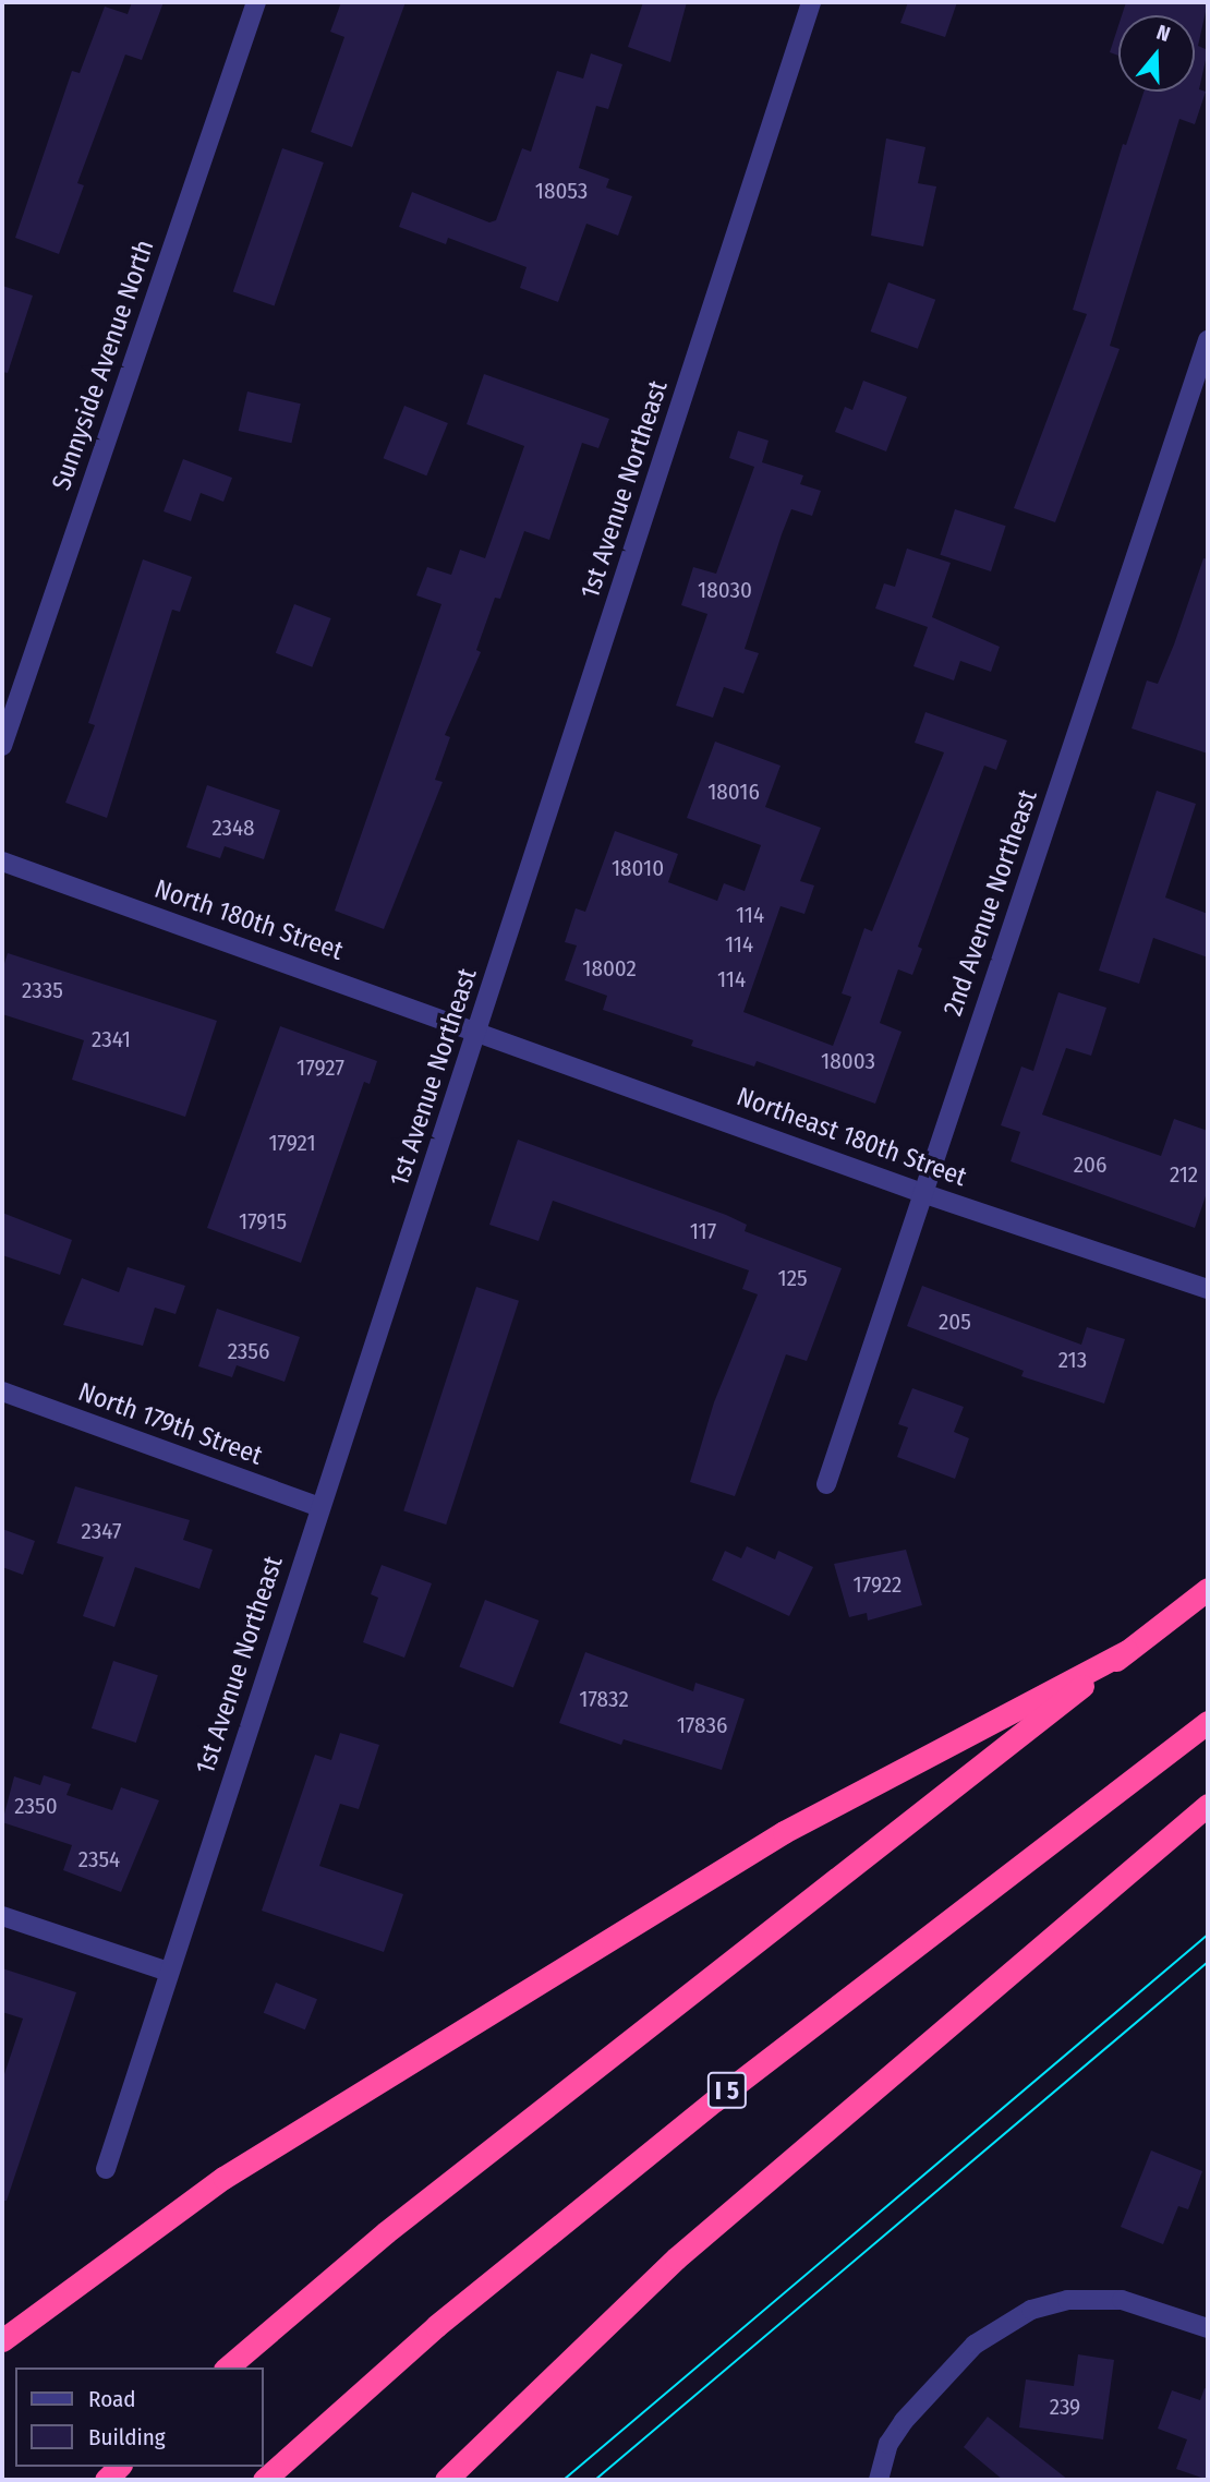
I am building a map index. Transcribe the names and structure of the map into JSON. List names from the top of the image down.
{
  "streets": {
    "highway": ["I 5"],
    "street": [
      "Sunnyside Avenue North",
      "1st Avenue Northeast",
      "2nd Avenue Northeast",
      "North 180th Street",
      "Northeast 180th Street",
      "North 179th Street"
    ]
  },
  "crossings": [
    ["1st Avenue Northeast", "North 180th Street"],
    ["1st Avenue Northeast", "Northeast 180th Street"],
    ["1st Avenue Northeast", "North 179th Street"],
    ["2nd Avenue Northeast", "Northeast 180th Street"],
    ["North 180th Street", "Northeast 180th Street"]
  ],
  "house_numbers": [
    "18053",
    "18030",
    "18016",
    "2348",
    "18010",
    "114",
    "114",
    "18002",
    "114",
    "2335",
    "2341",
    "18003",
    "17927",
    "17921",
    "206",
    "212",
    "17915",
    "117",
    "125",
    "205",
    "2356",
    "213",
    "2347",
    "17922",
    "17832",
    "17836",
    "2350",
    "2354",
    "239"
  ],
  "legend": ["Road", "Building"],
  "north": "top"
}
